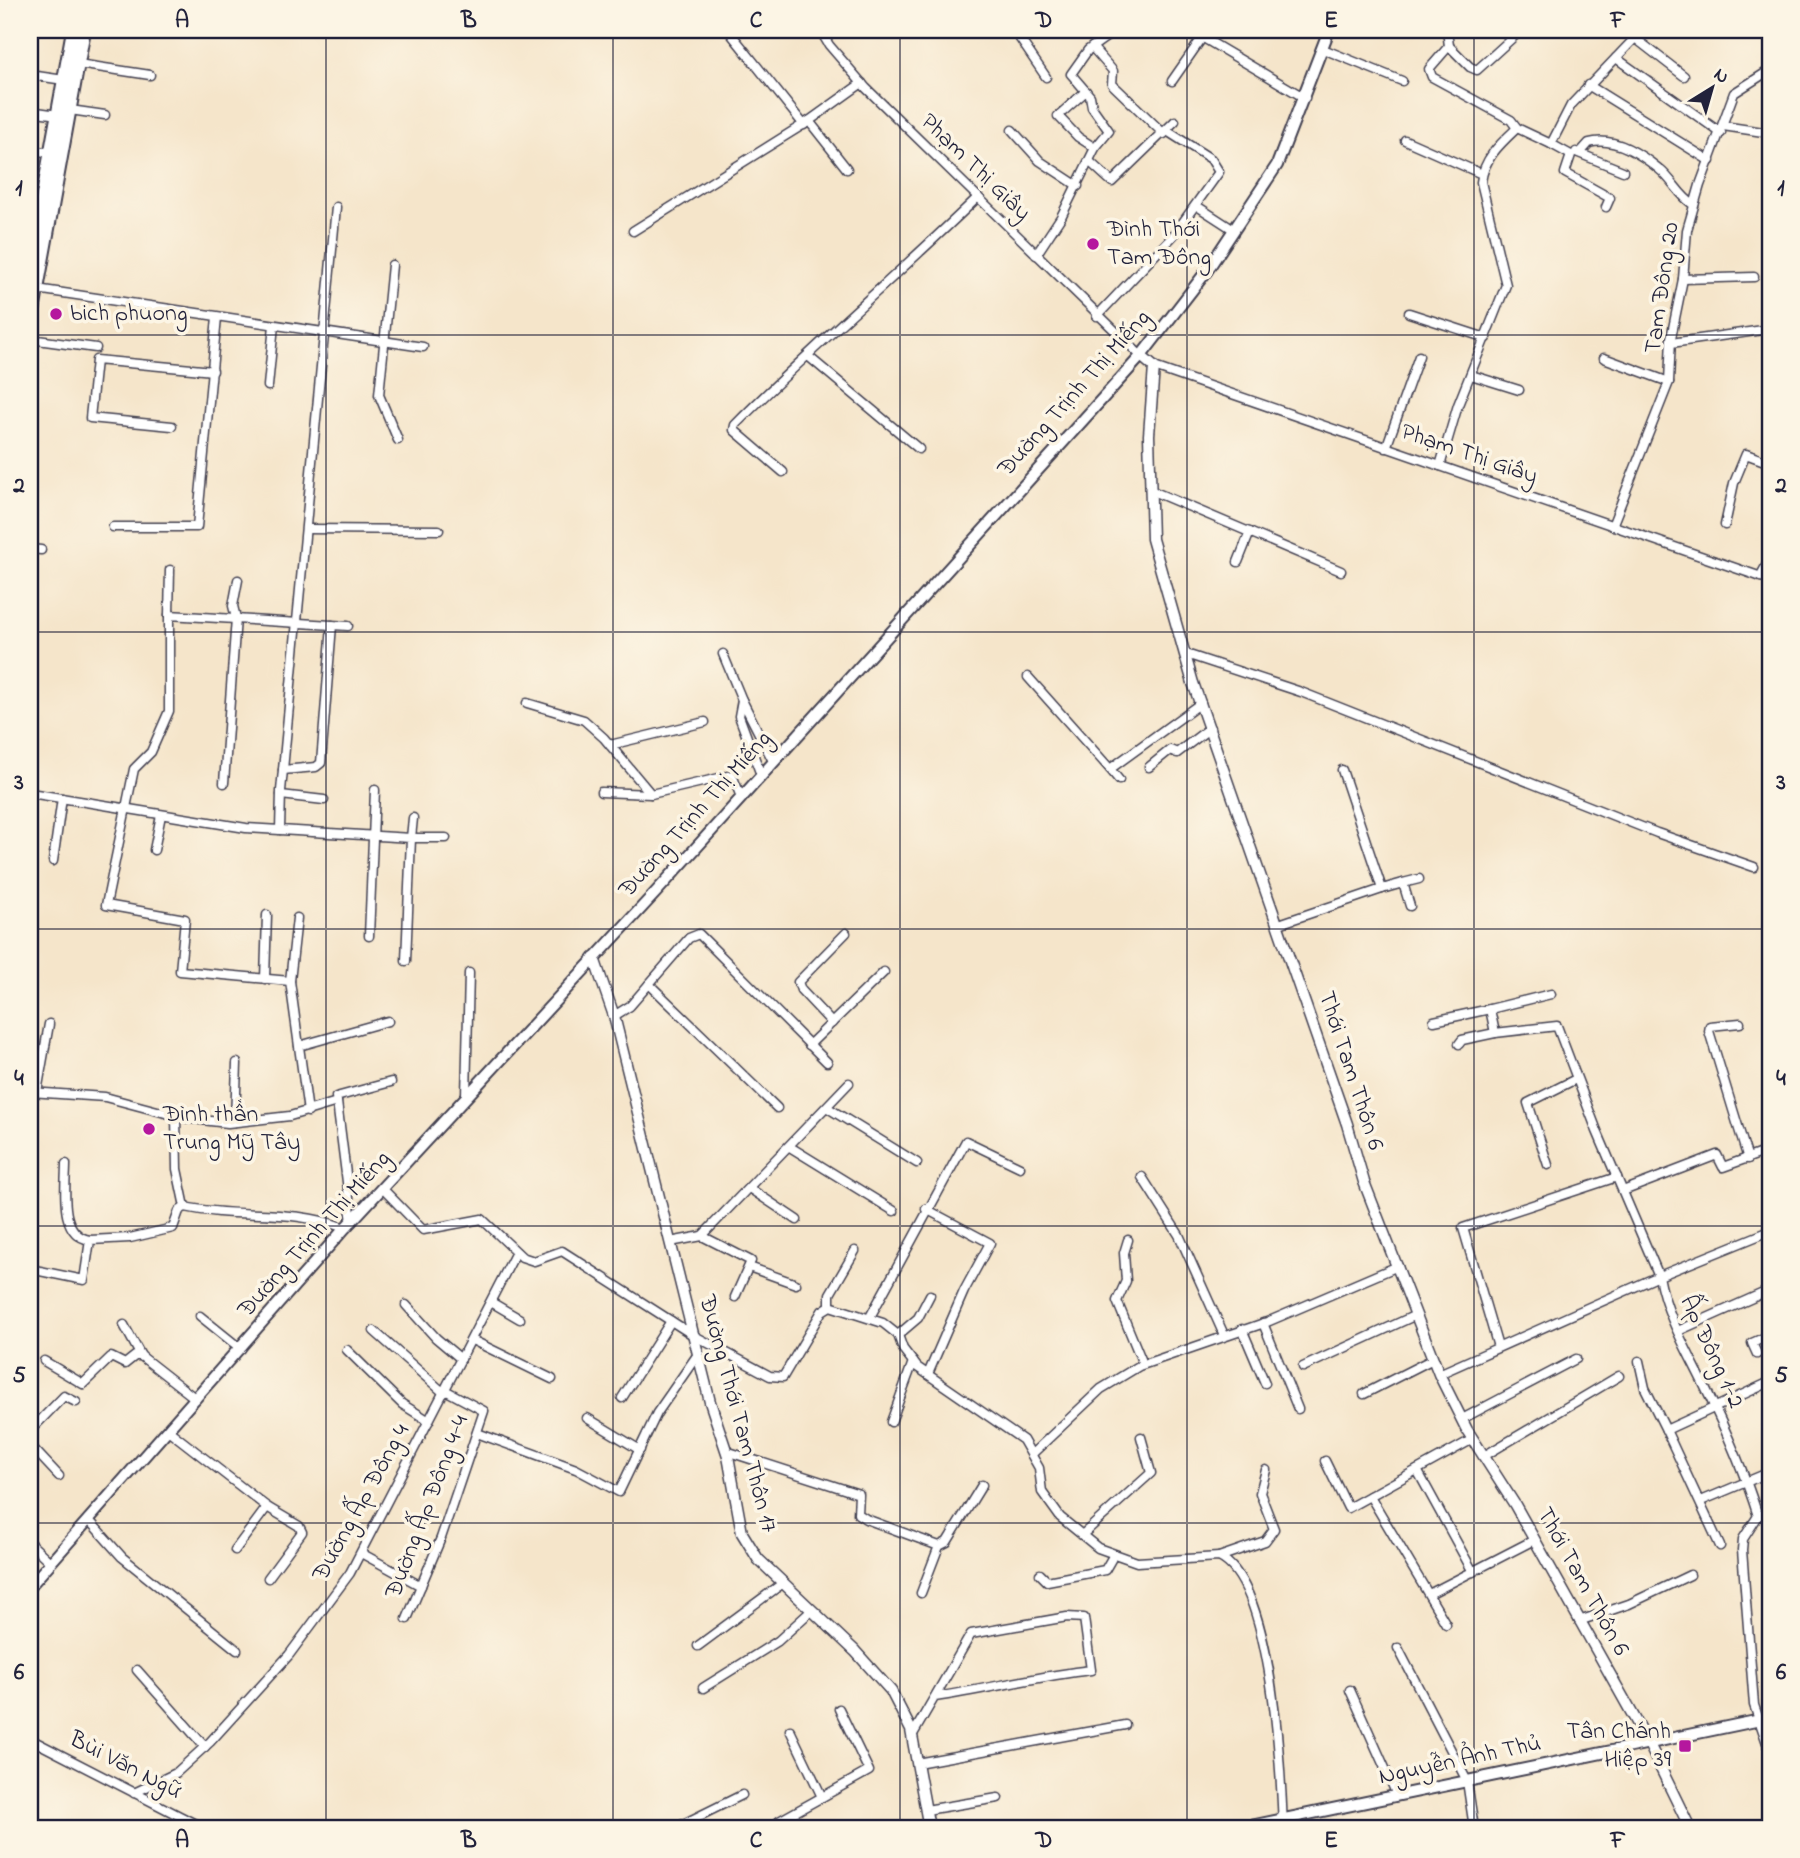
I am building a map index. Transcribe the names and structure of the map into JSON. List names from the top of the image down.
{
  "streets": {
    "main road": ["Đường Trịnh Thị Miếng", "Nguyễn Ảnh Thủ"],
    "street": [
      "Phạm Thị Giây",
      "Tam Đông 20",
      "Thới Tam Thôn 6",
      "Ấp Đông 1-2",
      "Đường Thới Tam Thôn 17",
      "Đường Ấp Đông 4",
      "Đường Ấp Đông 4-4",
      "Bùi Văn Ngữ"
    ]
  },
  "crossings": [
    ["Phạm Thị Giây", "Tam Đông 20"],
    ["Phạm Thị Giây", "Đường Trịnh Thị Miếng"],
    ["Phạm Thị Giây", "Thới Tam Thôn 6"],
    ["Đường Trịnh Thị Miếng", "Đường Thới Tam Thôn 17"],
    ["Thới Tam Thôn 6", "Nguyễn Ảnh Thủ"],
    ["Đường Ấp Đông 4", "Đường Ấp Đông 4-4"],
    ["Đường Ấp Đông 4", "Bùi Văn Ngữ"]
  ],
  "places": {
    "other": ["Đình Thới Tam Đông", "bich phuong", "Đình thần Trung Mỹ Tây"],
    "transit": ["Tân Chánh Hiệp 39"]
  },
  "north": "top right",
  "grid": {
    "columns": [
      "A",
      "B",
      "C",
      "D",
      "E",
      "F"
    ],
    "rows": [
      "1",
      "2",
      "3",
      "4",
      "5",
      "6"
    ]
  }
}
